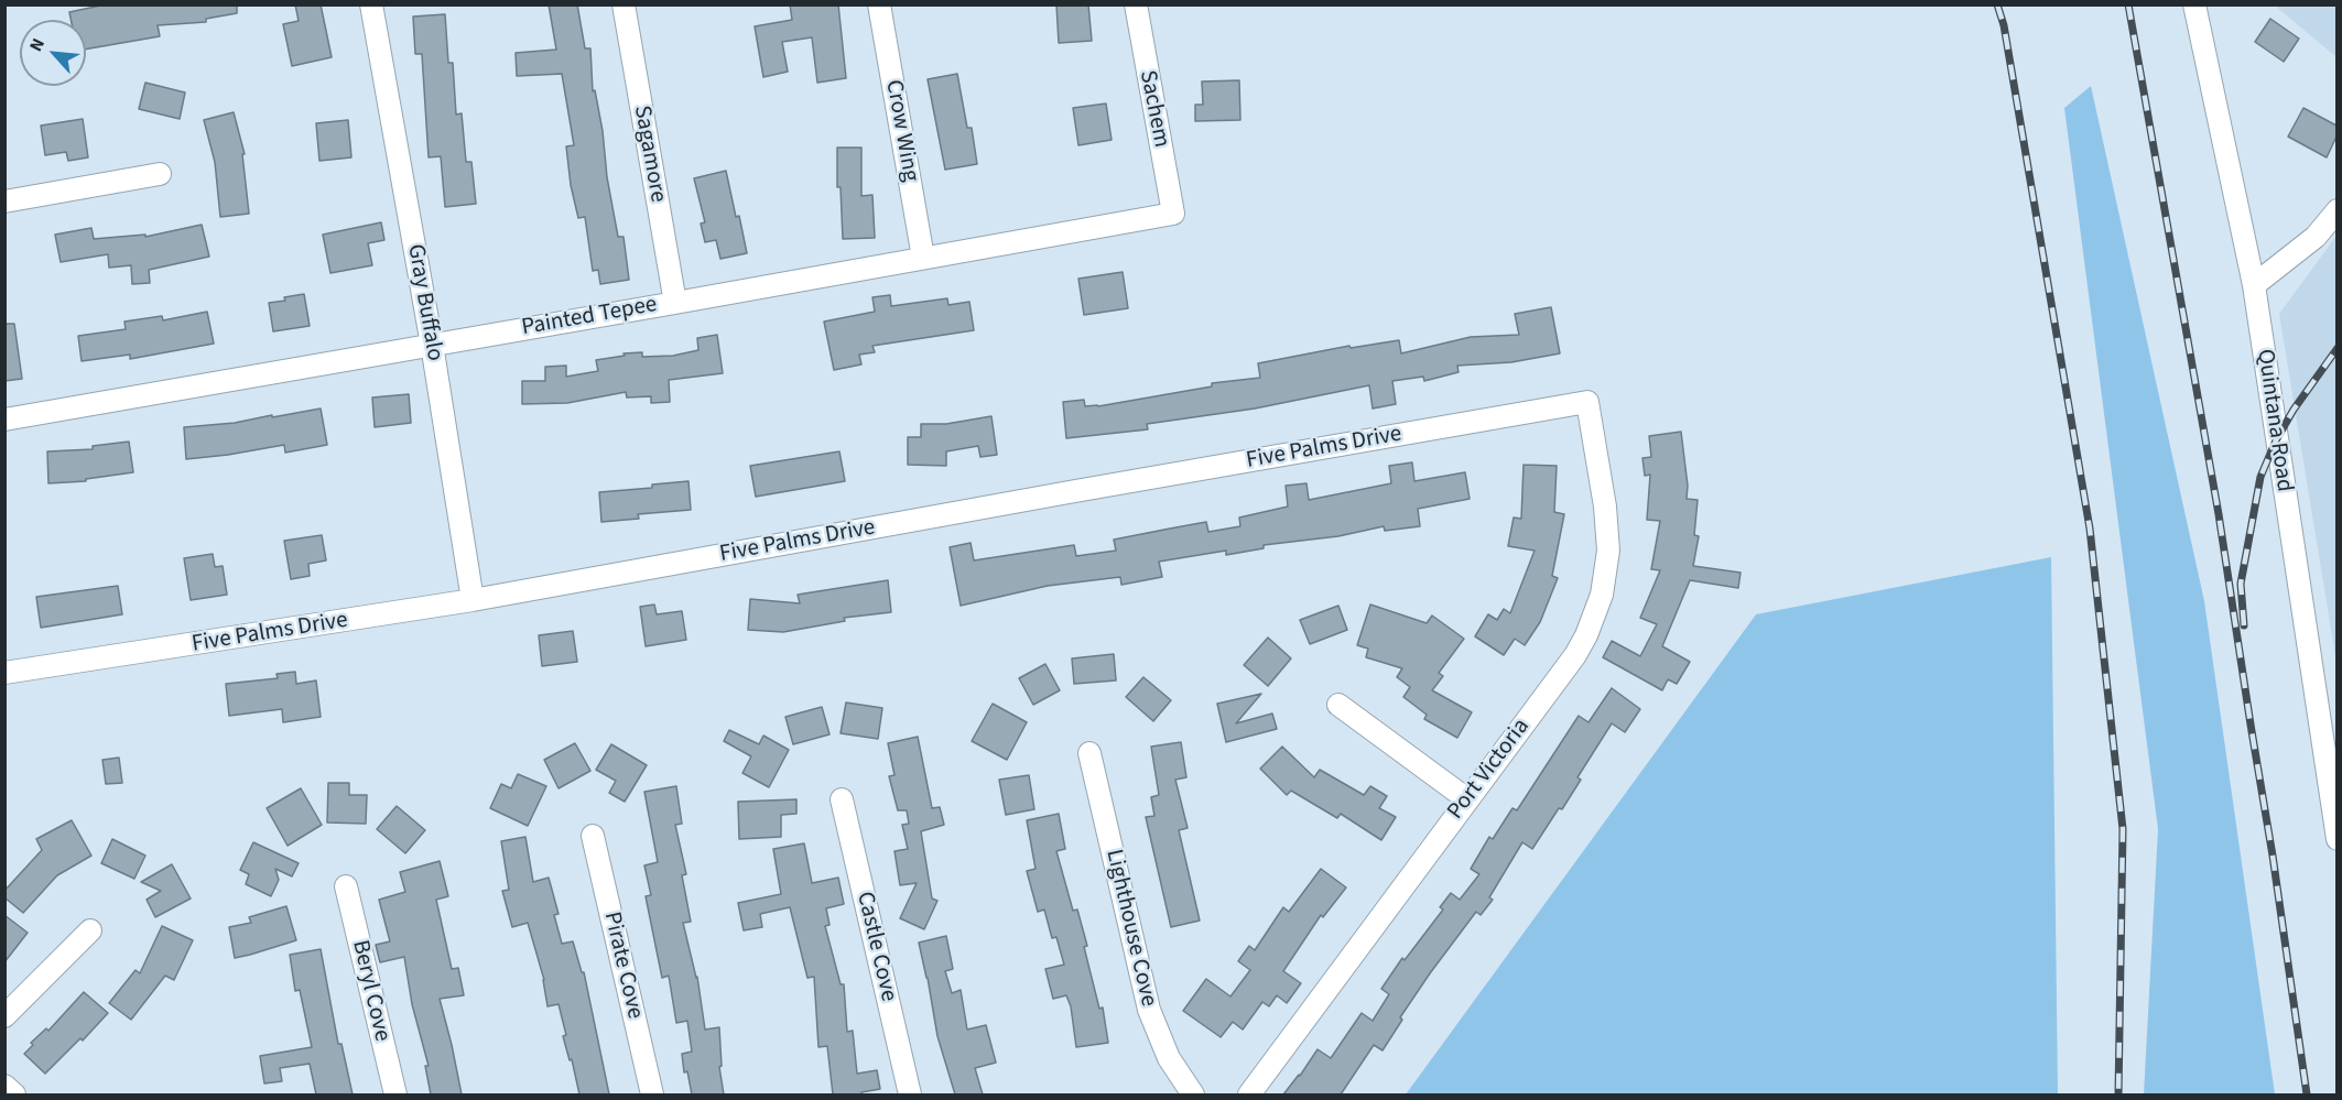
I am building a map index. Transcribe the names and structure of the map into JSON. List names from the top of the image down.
{
  "streets": {
    "street": [
      "Sachem",
      "Crow Wing",
      "Sagamore",
      "Gray Buffalo",
      "Painted Tepee",
      "Quintana Road",
      "Five Palms Drive",
      "Port Victoria",
      "Lighthouse Cove",
      "Castle Cove",
      "Pirate Cove",
      "Beryl Cove"
    ]
  },
  "crossings": [
    ["Sachem", "Painted Tepee"],
    ["Crow Wing", "Painted Tepee"],
    ["Sagamore", "Painted Tepee"],
    ["Gray Buffalo", "Painted Tepee"],
    ["Gray Buffalo", "Five Palms Drive"],
    ["Five Palms Drive", "Port Victoria"]
  ],
  "north": "top left"
}
